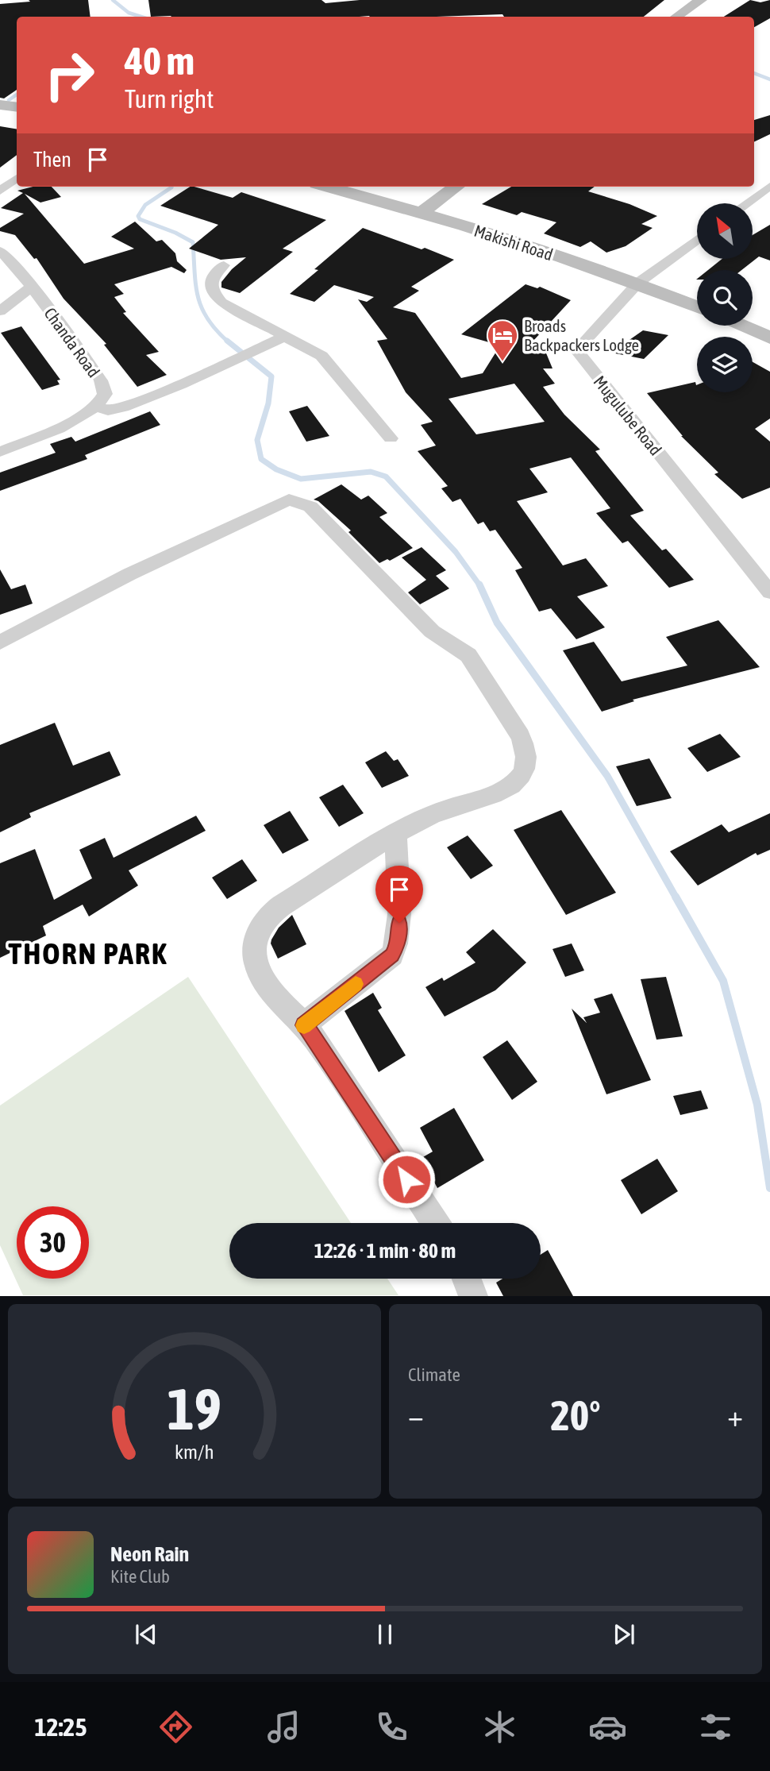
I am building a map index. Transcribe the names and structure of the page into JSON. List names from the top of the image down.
{
  "streets": {
    "main road": ["Makishi Road"],
    "street": ["Chanda Road", "Mugulube Road"]
  },
  "crossings": [
    ["Makishi Road", "Mugulube Road"]
  ],
  "districts": ["THORN PARK"],
  "places": {
    "hotel": ["Broads Backpackers Lodge"]
  },
  "north": "top left",
  "page": {
    "turn": ["40 m", "Turn right"],
    "then": "Then",
    "limit": "30",
    "trip": "12:26 · 1 min · 80 m",
    "tile": "Climate",
    "heat": ["−", "20°", "+"],
    "song": ["Neon Rain", "Kite Club"],
    "tabs": "12:25",
    "gauge": ["19", "km/h"]
  }
}
